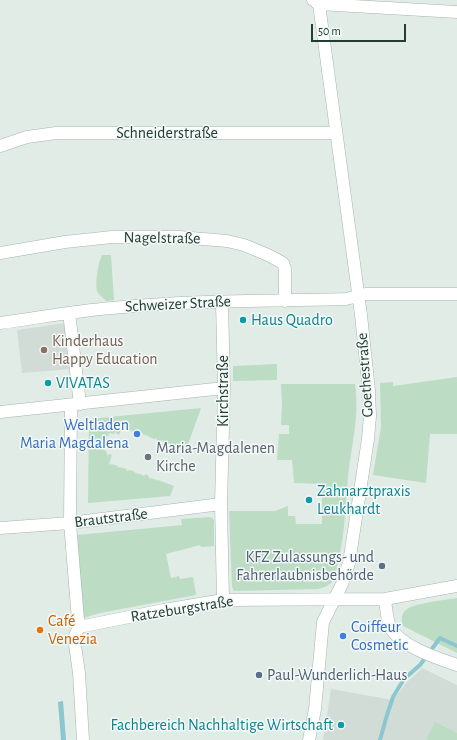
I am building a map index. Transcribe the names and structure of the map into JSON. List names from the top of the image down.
{
  "streets": {
    "street": [
      "Schneiderstraße",
      "Nagelstraße",
      "Schweizer Straße",
      "Goethestraße",
      "Kirchstraße",
      "Brautstraße",
      "Ratzeburgstraße"
    ]
  },
  "crossings": [
    ["Schneiderstraße", "Goethestraße"],
    ["Nagelstraße", "Schweizer Straße"],
    ["Schweizer Straße", "Goethestraße"],
    ["Schweizer Straße", "Kirchstraße"],
    ["Goethestraße", "Ratzeburgstraße"],
    ["Kirchstraße", "Brautstraße"],
    ["Kirchstraße", "Ratzeburgstraße"]
  ],
  "places": [
    "Haus Quadro",
    "Kinderhaus Happy Education",
    "VIVATAS",
    "Weltladen Maria Magdalena",
    "Maria-Magdalenen Kirche",
    "Zahnarztpraxis Leukhardt",
    "KFZ Zulassungs- und Fahrerlaubnisbehörde",
    "Café Venezia",
    "Coiffeur Cosmetic",
    "Paul-Wunderlich-Haus",
    "Fachbereich Nachhaltige Wirtschaft"
  ],
  "scale_bar": "50 m"
}
